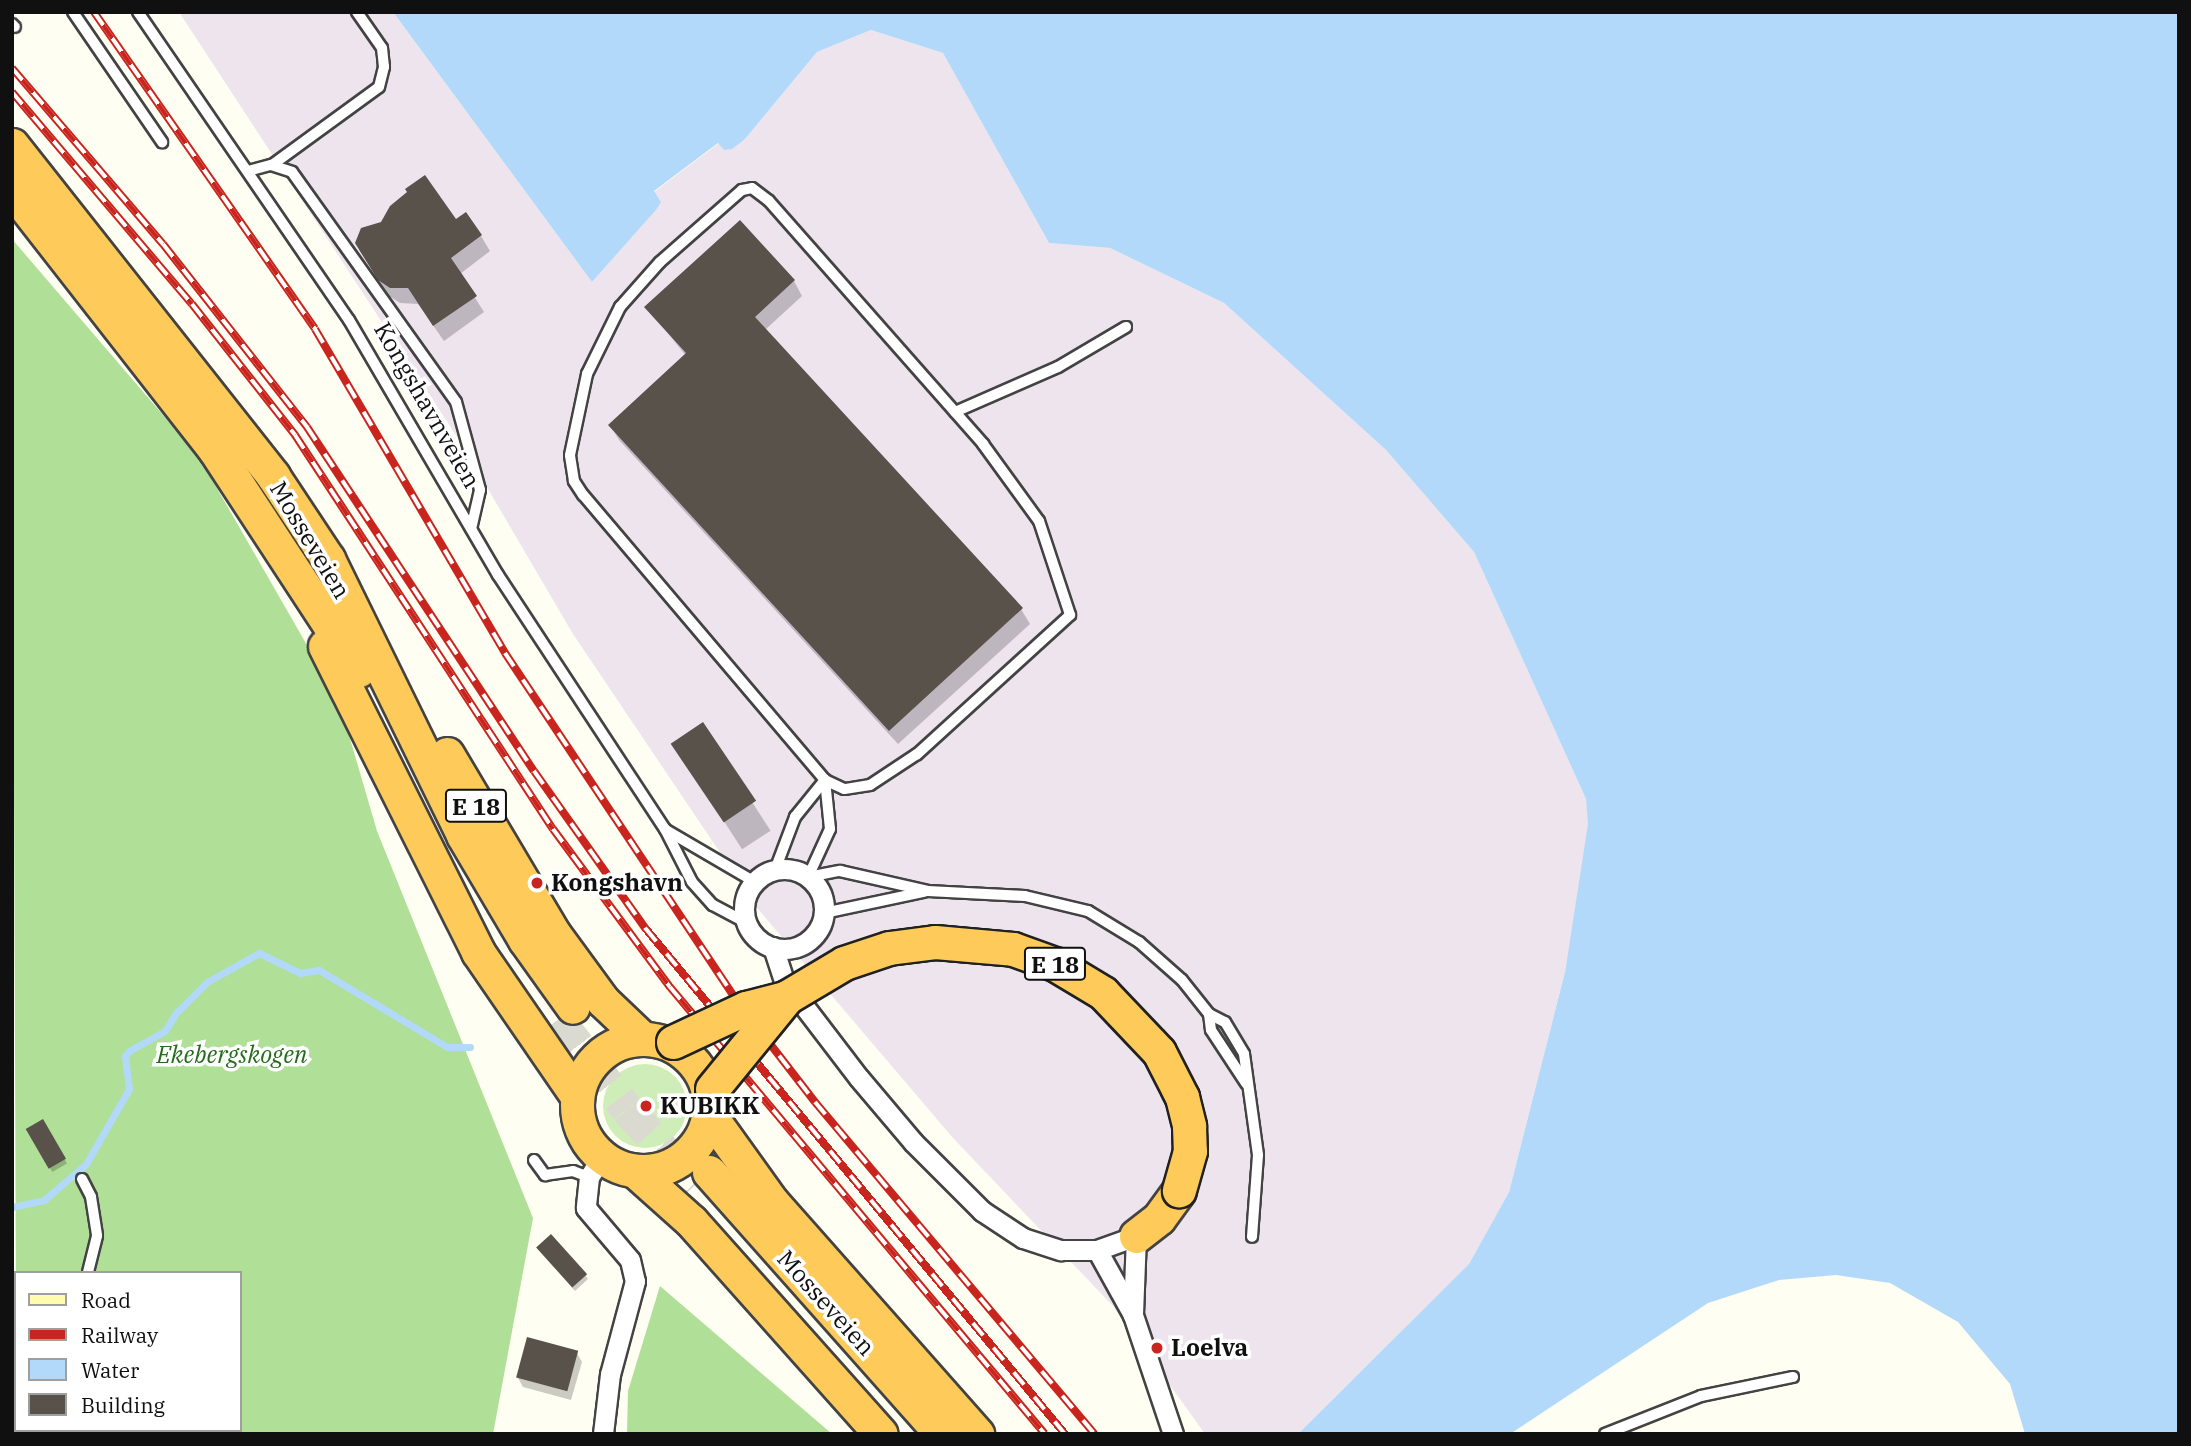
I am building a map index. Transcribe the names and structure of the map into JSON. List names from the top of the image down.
{
  "streets": {
    "highway": ["Mosseveien", "E 18"],
    "lane": ["Kongshavnveien"]
  },
  "crossings": [
    ["Mosseveien", "E 18"]
  ],
  "parks": ["Ekebergskogen"],
  "places": ["Kongshavn", "KUBIKK", "Loelva"],
  "legend": [
    "Road",
    "Railway",
    "Water",
    "Building"
  ]
}
